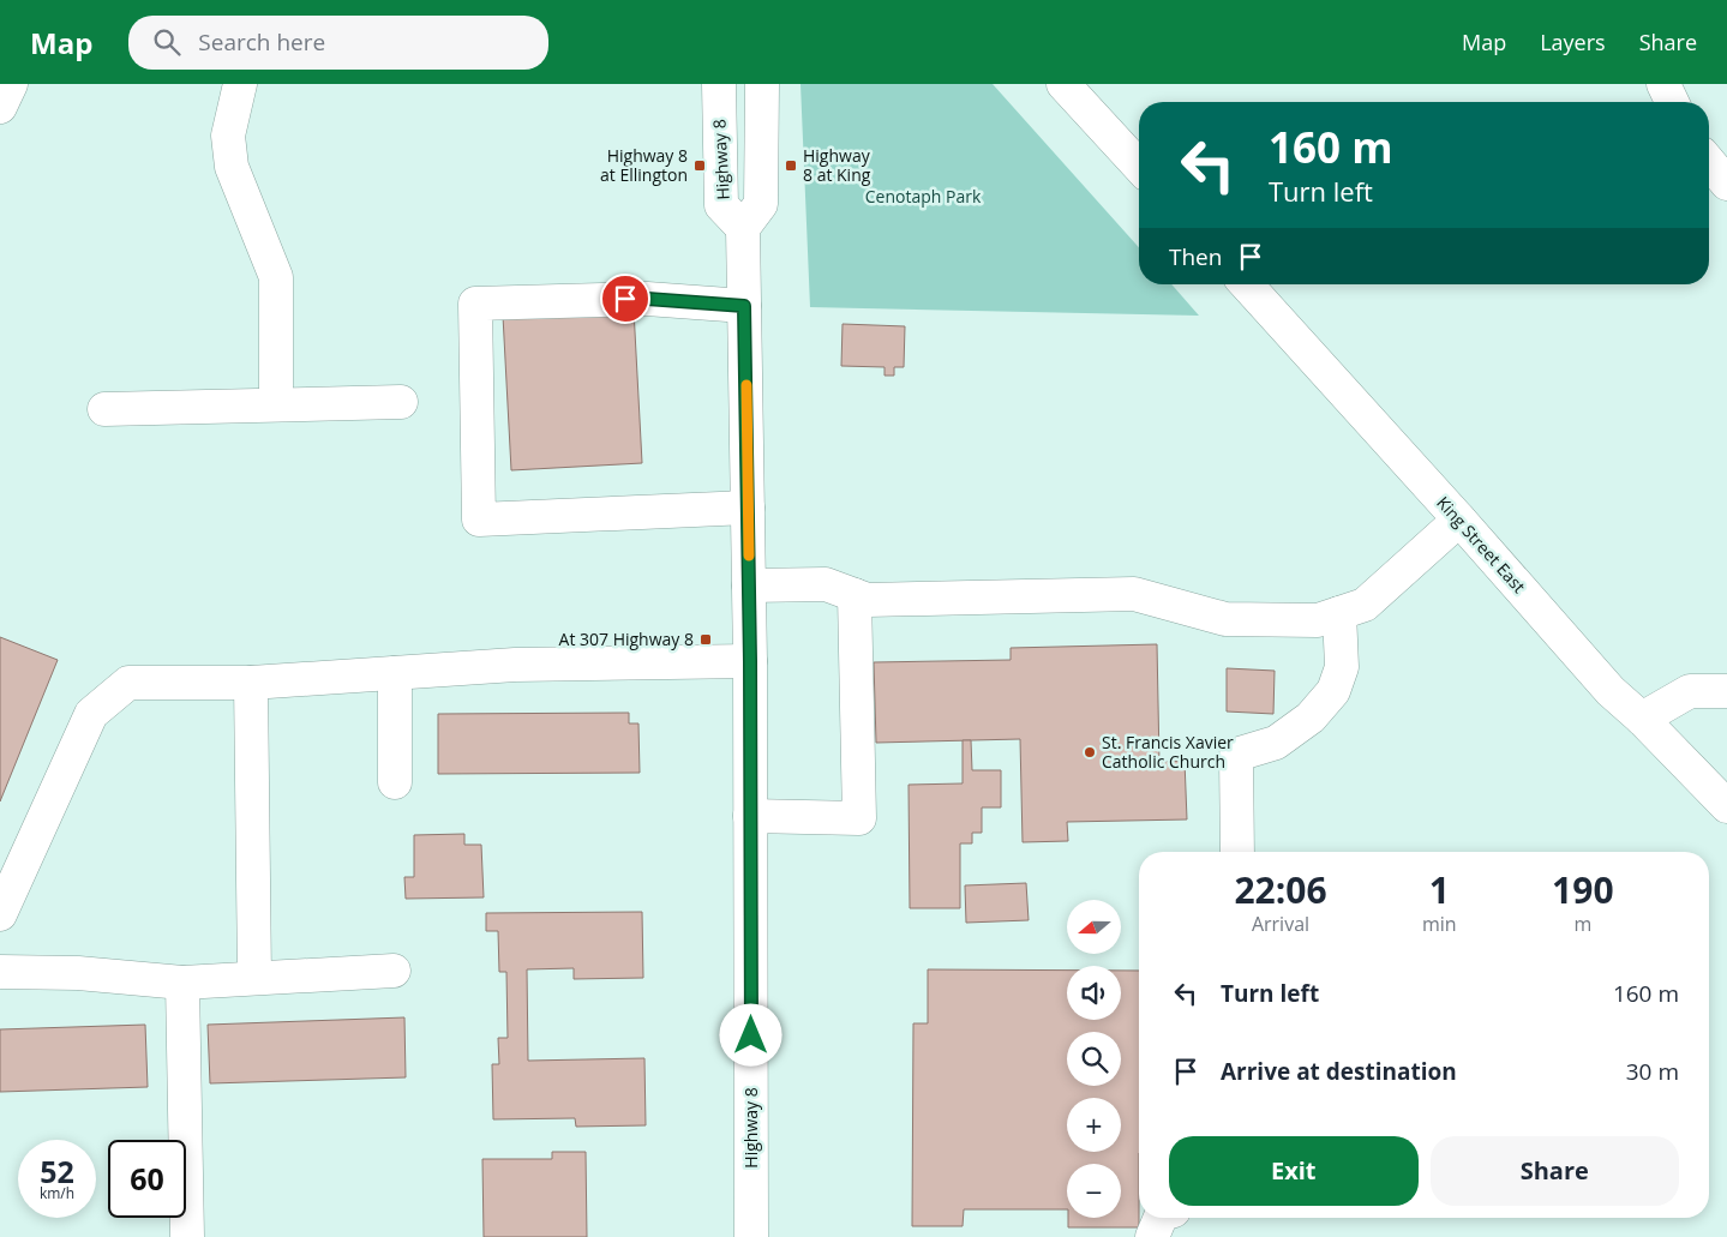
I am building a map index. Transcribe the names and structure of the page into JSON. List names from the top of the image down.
{
  "streets": {
    "main road": ["Highway 8", "King Street East"]
  },
  "parks": ["Cenotaph Park"],
  "places": {
    "transit": ["Highway 8 at Ellington", "Highway 8 at King", "At 307 Highway 8"],
    "other": ["St. Francis Xavier Catholic Church"]
  },
  "north": "left",
  "page": {
    "header": "Map",
    "search": "Search here",
    "nav": ["Map", "Layers", "Share"],
    "turn": ["160 m", "Turn left"],
    "then": "Then",
    "eta": [
      "22:06",
      "Arrival",
      "1",
      "min",
      "190",
      "m"
    ],
    "map_buttons": ["+", "−"],
    "list": [
      {
        "name": "Turn left",
        "value": "160 m"
      },
      {
        "name": "Arrive at destination",
        "value": "30 m"
      }
    ],
    "buttons": ["Exit", "Share"],
    "speed": "52 km/h",
    "limit": "60"
  }
}
